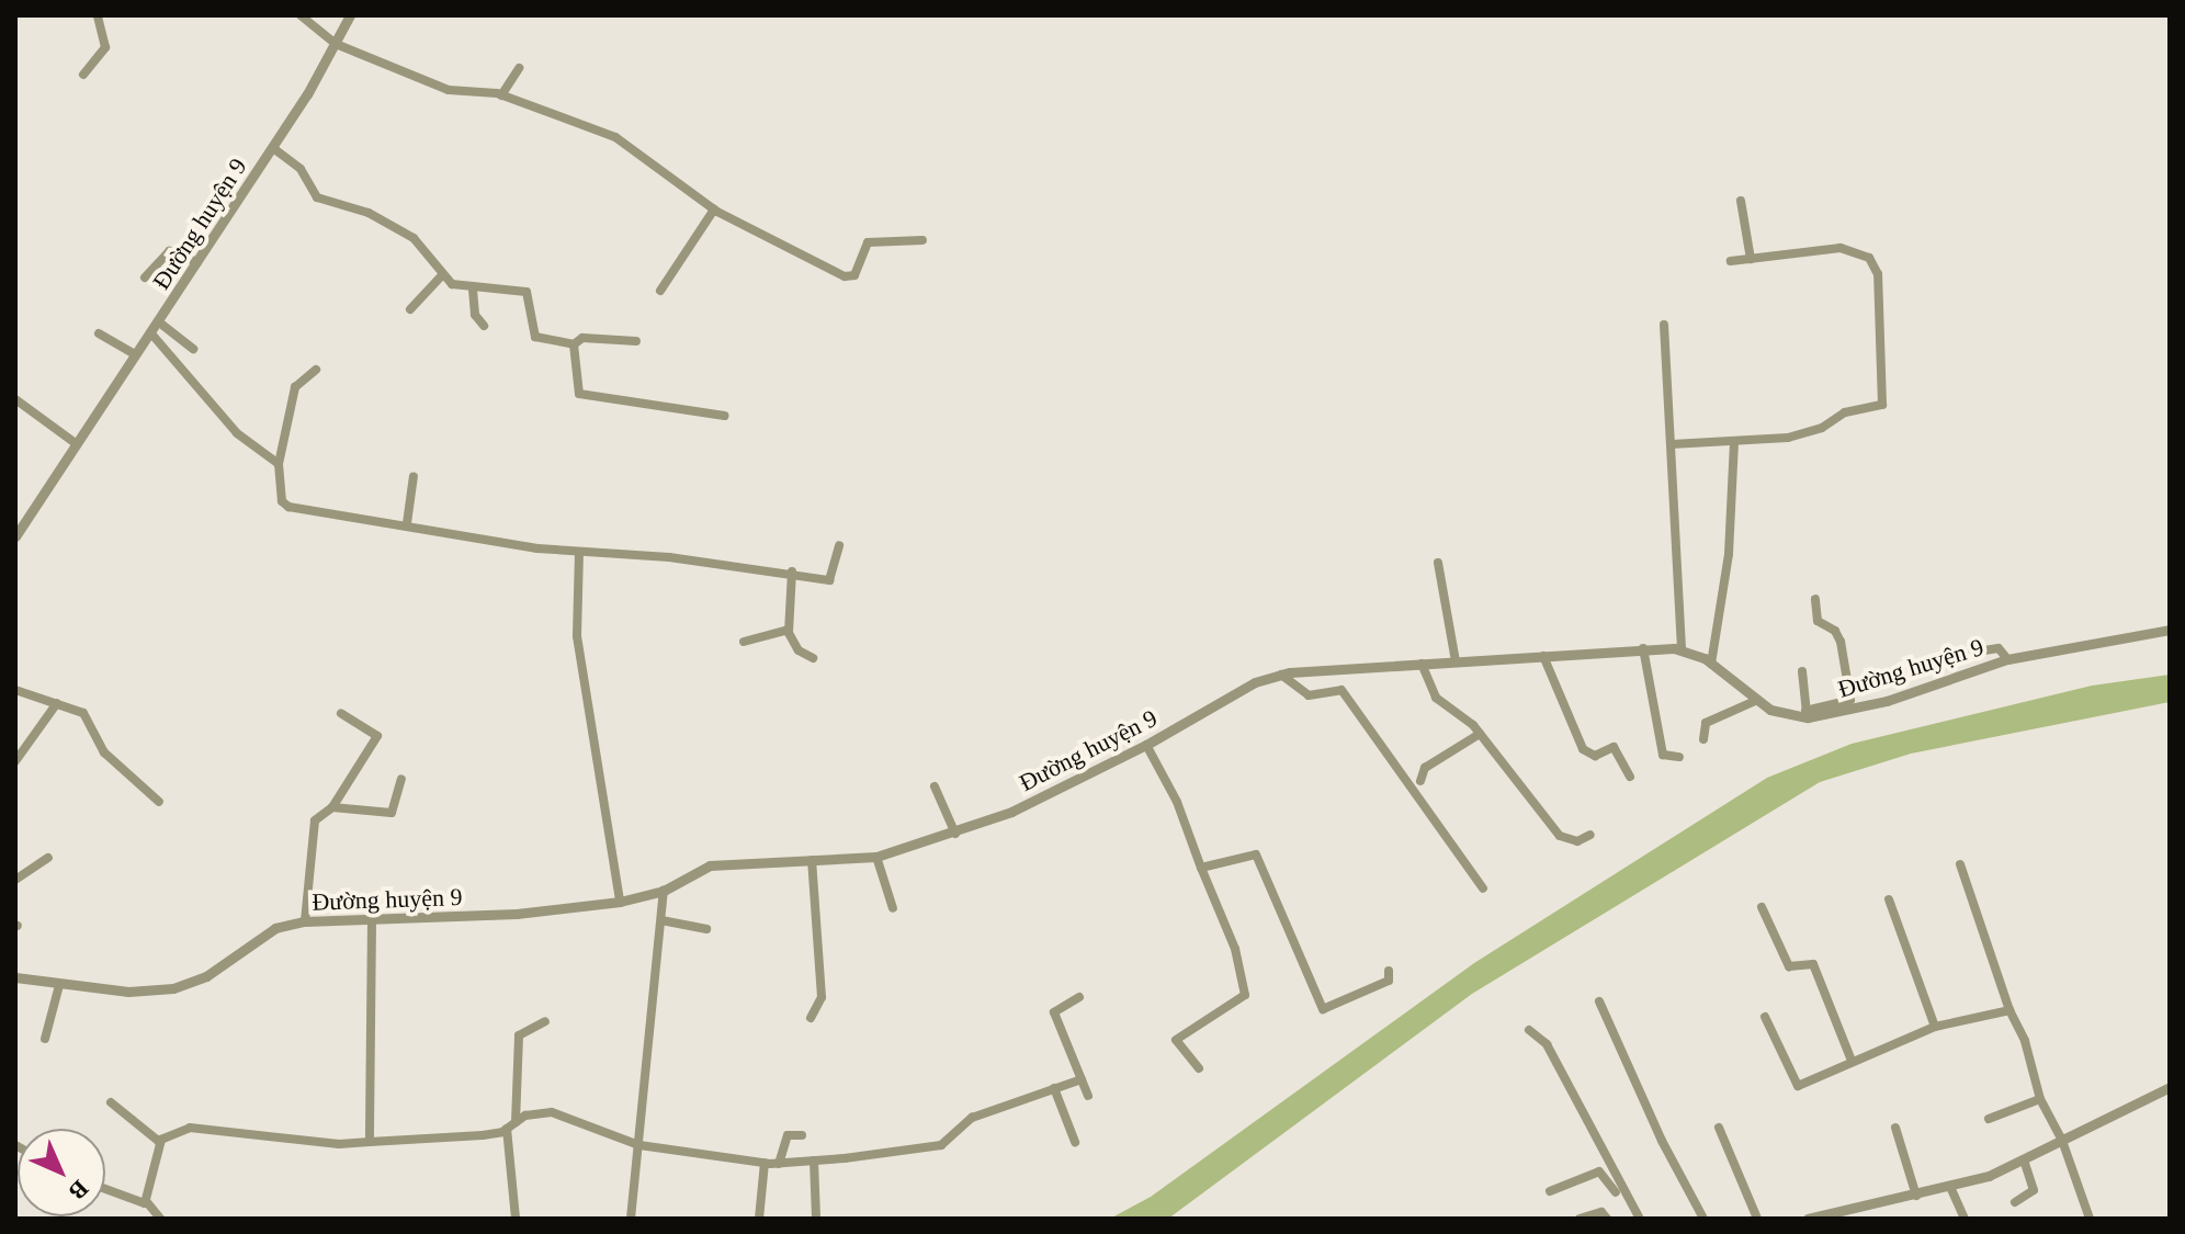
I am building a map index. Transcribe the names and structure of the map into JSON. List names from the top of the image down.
{
  "streets": {
    "street": ["Đường huyện 9"]
  },
  "north": "bottom right"
}
